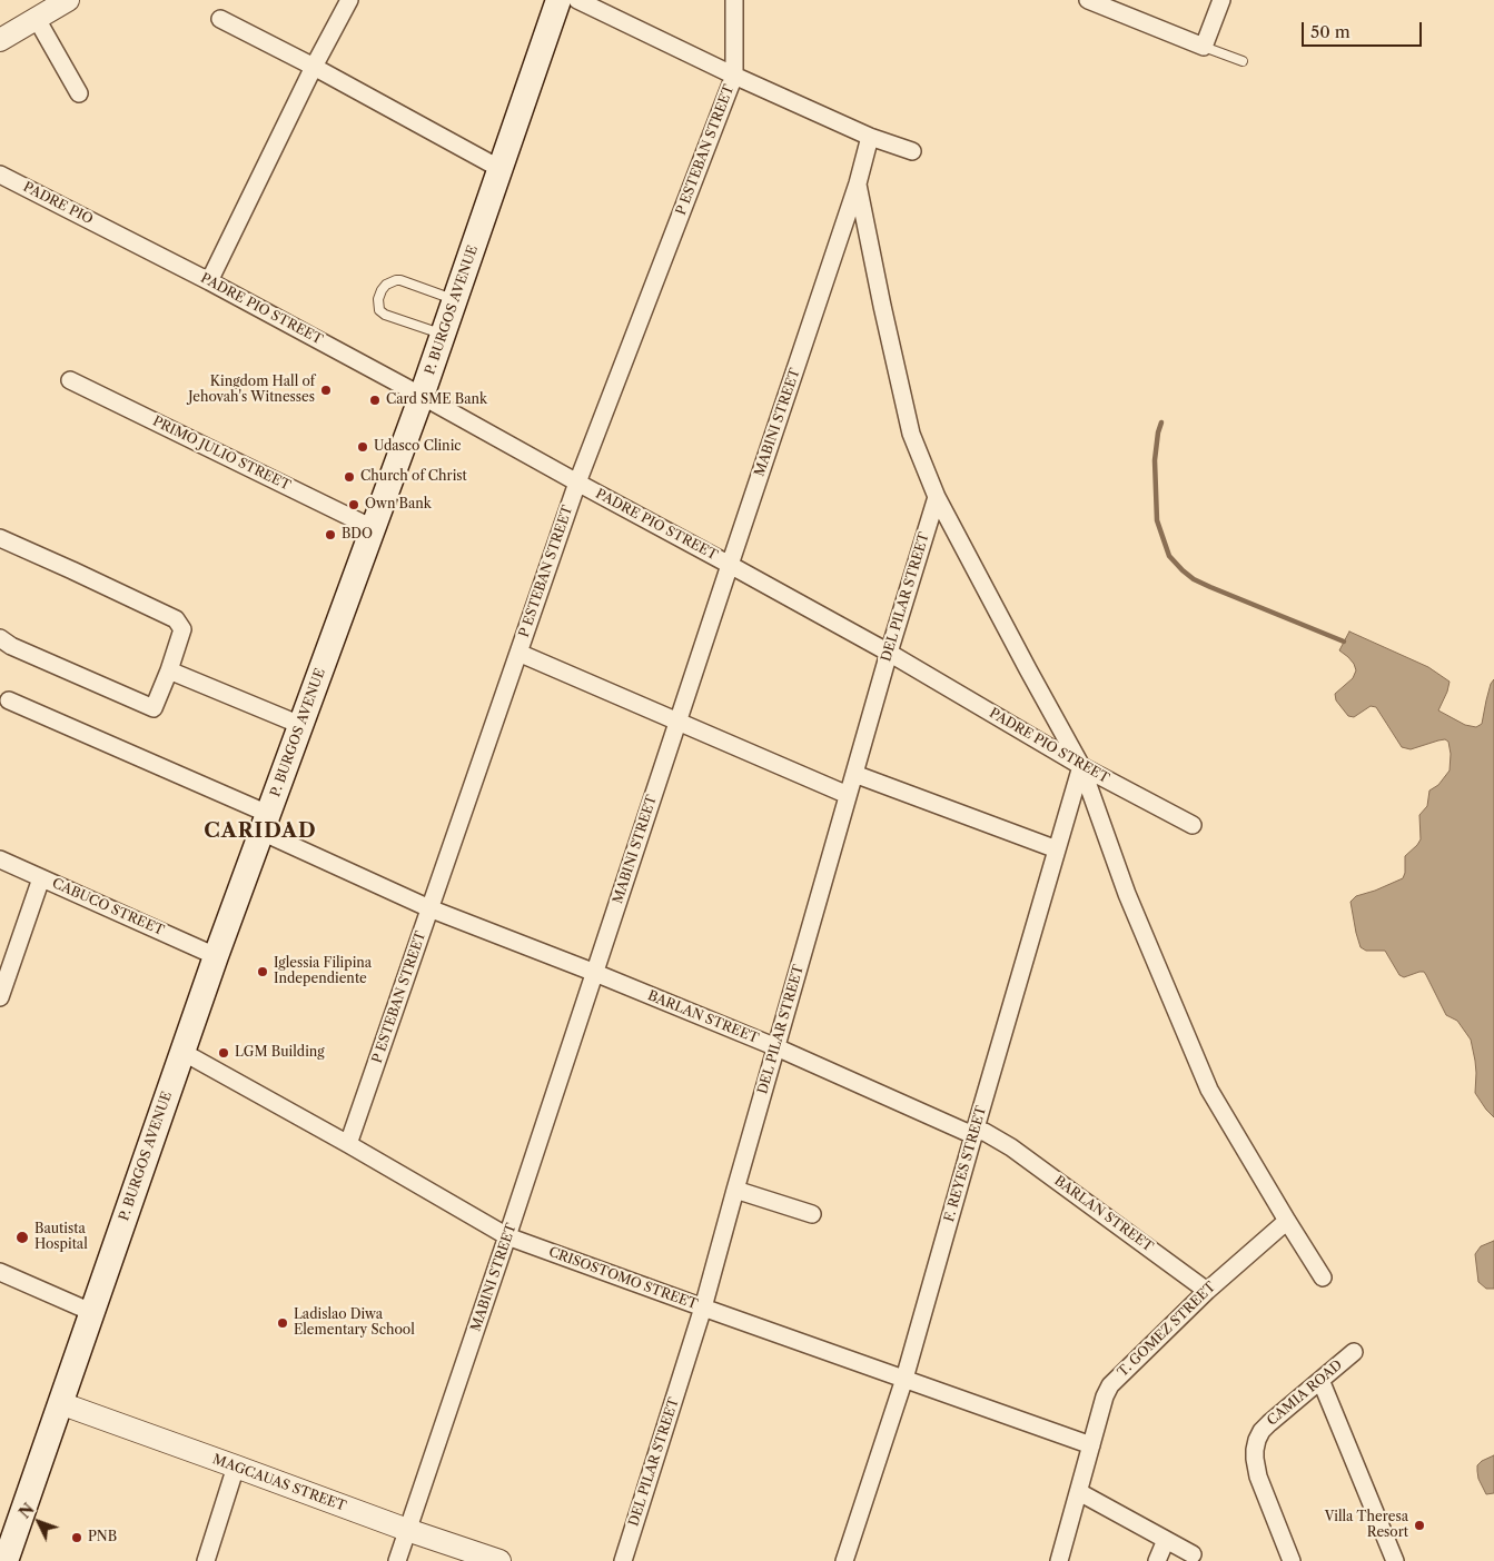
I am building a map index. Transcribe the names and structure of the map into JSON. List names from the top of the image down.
{
  "streets": {
    "main road": ["P. BURGOS AVENUE"],
    "street": [
      "P ESTEBAN STREET",
      "PADRE PIO",
      "PADRE PIO STREET",
      "MABINI STREET",
      "PRIMO JULIO STREET",
      "DEL PILAR STREET",
      "CABUCO STREET",
      "BARLAN STREET",
      "F. REYES STREET",
      "CRISOSTOMO STREET",
      "T. GOMEZ STREET",
      "CAMIA ROAD",
      "MAGCAUAS STREET"
    ]
  },
  "crossings": [
    ["P ESTEBAN STREET", "PADRE PIO STREET"],
    ["P ESTEBAN STREET", "BARLAN STREET"],
    ["P ESTEBAN STREET", "CRISOSTOMO STREET"],
    ["PADRE PIO", "PADRE PIO STREET"],
    ["PADRE PIO STREET", "P. BURGOS AVENUE"],
    ["PADRE PIO STREET", "MABINI STREET"],
    ["PADRE PIO STREET", "DEL PILAR STREET"],
    ["PADRE PIO STREET", "F. REYES STREET"],
    ["P. BURGOS AVENUE", "PRIMO JULIO STREET"],
    ["P. BURGOS AVENUE", "CABUCO STREET"],
    ["P. BURGOS AVENUE", "BARLAN STREET"],
    ["P. BURGOS AVENUE", "CRISOSTOMO STREET"],
    ["P. BURGOS AVENUE", "MAGCAUAS STREET"],
    ["MABINI STREET", "BARLAN STREET"],
    ["MABINI STREET", "CRISOSTOMO STREET"],
    ["MABINI STREET", "MAGCAUAS STREET"],
    ["DEL PILAR STREET", "BARLAN STREET"],
    ["DEL PILAR STREET", "CRISOSTOMO STREET"],
    ["BARLAN STREET", "F. REYES STREET"],
    ["BARLAN STREET", "T. GOMEZ STREET"],
    ["F. REYES STREET", "CRISOSTOMO STREET"],
    ["CRISOSTOMO STREET", "T. GOMEZ STREET"]
  ],
  "districts": ["CARIDAD"],
  "places": [
    "Kingdom Hall of Jehovah's Witnesses",
    "Card SME Bank",
    "Udasco Clinic",
    "Church of Christ",
    "Own Bank",
    "BDO",
    "Iglessia Filipina Independiente",
    "LGM Building",
    "Bautista Hospital",
    "Ladislao Diwa Elementary School",
    "Villa Theresa Resort",
    "PNB"
  ],
  "scale_bar": "50 m",
  "north": "top left"
}
